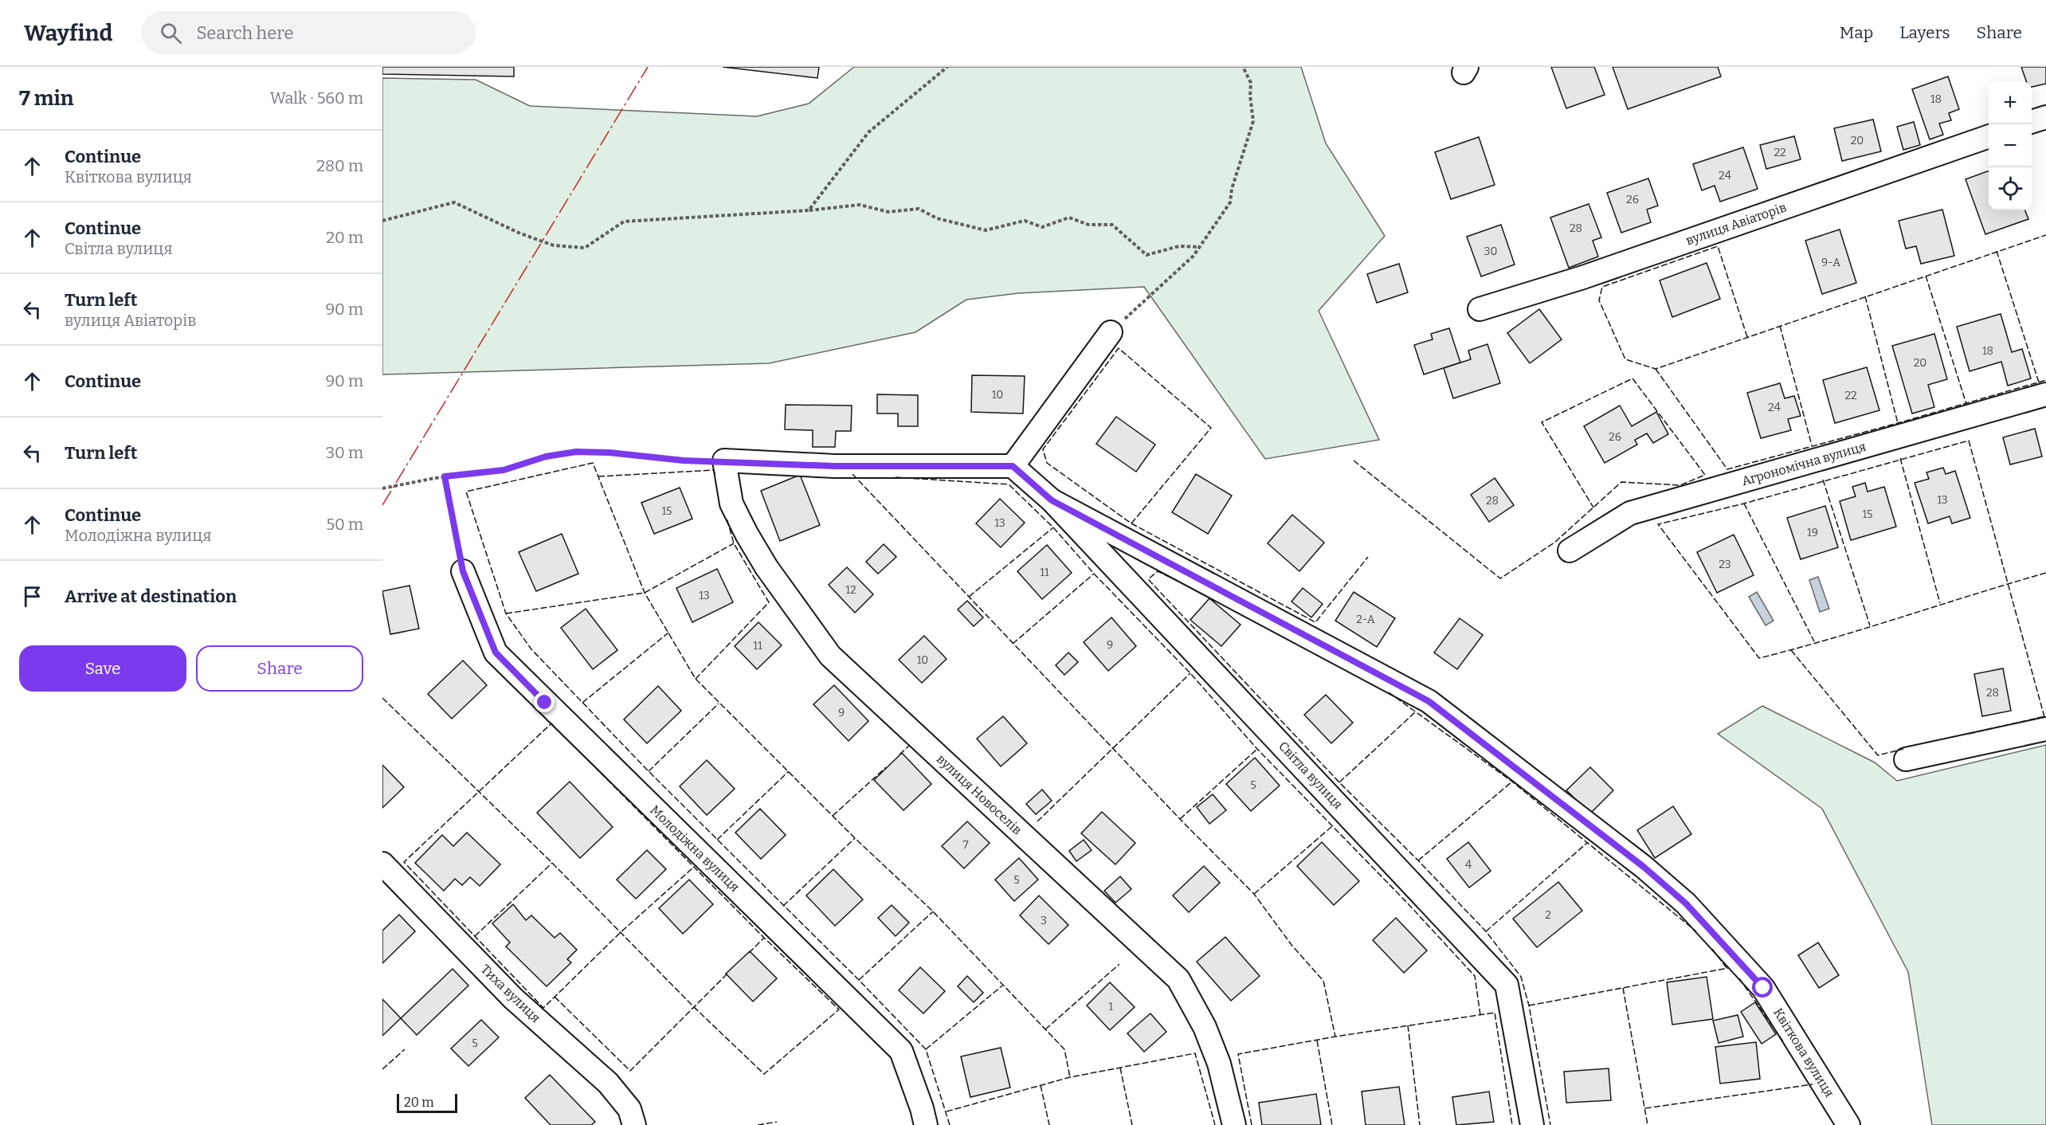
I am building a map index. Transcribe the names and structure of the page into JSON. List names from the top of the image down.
{
  "streets": {
    "street": [
      "вулиця Авіаторів",
      "Агрономічна вулиця",
      "Світла вулиця",
      "вулиця Новоселів",
      "Молодіжна вулиця",
      "Тиха вулиця",
      "Квіткова вулиця"
    ]
  },
  "crossings": [
    ["Світла вулиця", "Квіткова вулиця"]
  ],
  "house_numbers": [
    "18",
    "20",
    "22",
    "24",
    "26",
    "28",
    "30",
    "9-А",
    "18",
    "20",
    "10",
    "22",
    "24",
    "26",
    "13",
    "28",
    "15",
    "15",
    "13",
    "19",
    "23",
    "11",
    "12",
    "13",
    "2-А",
    "9",
    "11",
    "10",
    "28",
    "9",
    "5",
    "7",
    "4",
    "5",
    "2",
    "3",
    "1",
    "5"
  ],
  "scale_bar": "20 m",
  "page": {
    "header": "Wayfind",
    "search": "Search here",
    "nav": ["Map", "Layers", "Share"],
    "heading": ["7 min", "Walk · 560 m"],
    "map_buttons": ["+", "−"],
    "list": [
      ["Continue", "Квіткова вулиця", "280 m"],
      ["Continue", "Світла вулиця", "20 m"],
      ["Turn left", "вулиця Авіаторів", "90 m"],
      ["Continue", "90 m"],
      ["Turn left", "30 m"],
      ["Continue", "Молодіжна вулиця", "50 m"],
      "Arrive at destination"
    ],
    "buttons": ["Save", "Share"],
    "scale": "20 m"
  }
}
